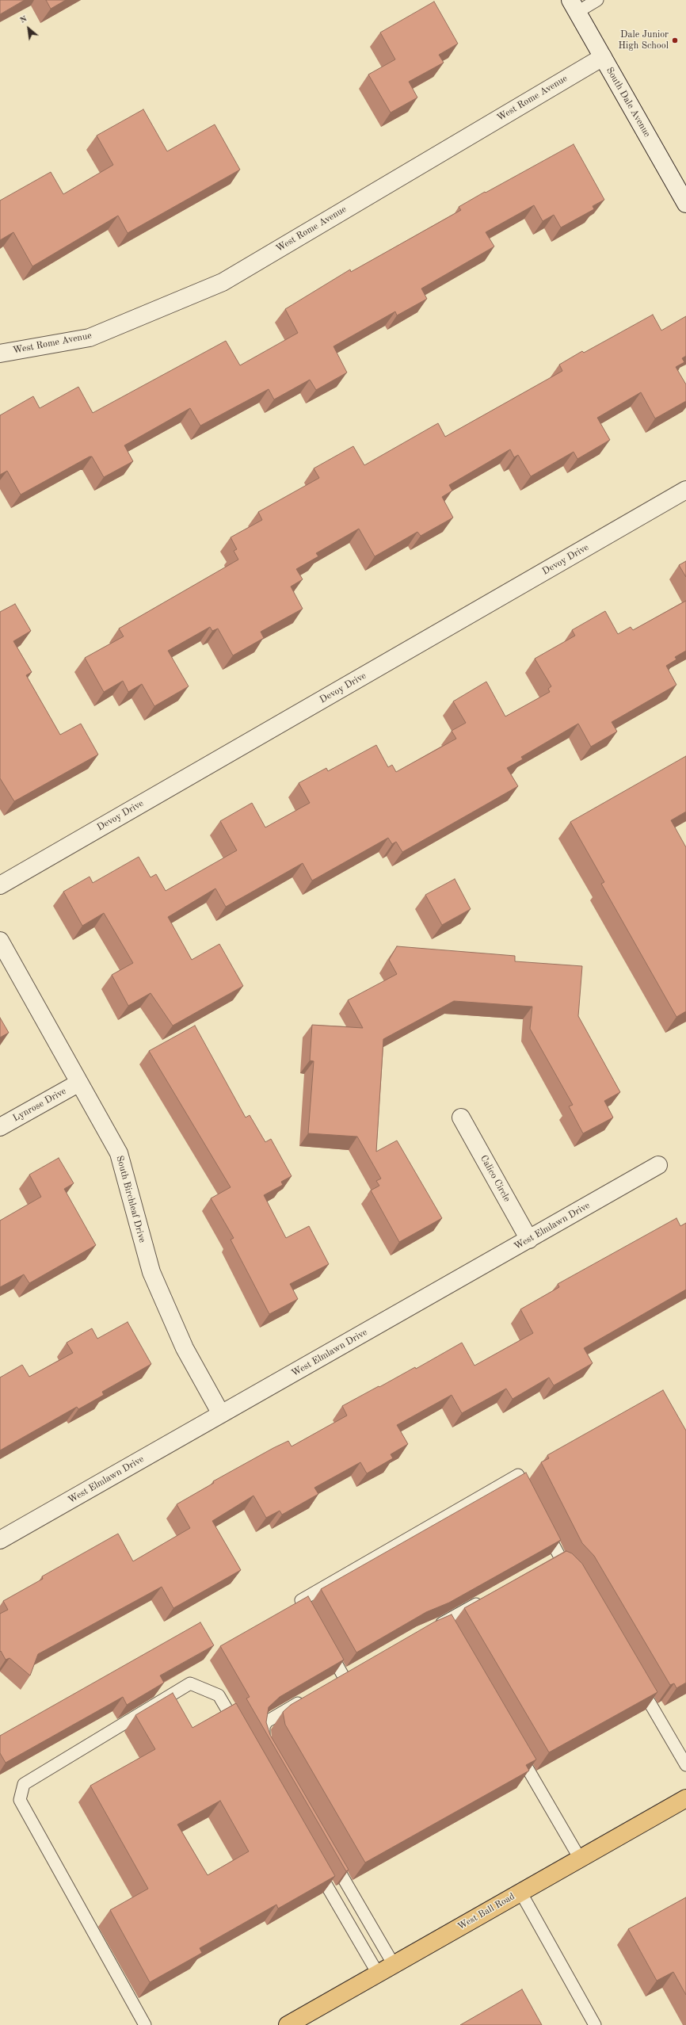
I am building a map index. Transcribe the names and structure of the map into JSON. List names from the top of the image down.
{
  "streets": {
    "main road": ["West Ball Road"],
    "street": [
      "West Rome Avenue",
      "South Dale Avenue",
      "Devoy Drive",
      "Lynrose Drive",
      "Calico Circle",
      "South Birchleaf Drive",
      "West Elmlawn Drive"
    ]
  },
  "crossings": [
    ["West Rome Avenue", "South Dale Avenue"],
    ["Lynrose Drive", "South Birchleaf Drive"],
    ["Calico Circle", "West Elmlawn Drive"],
    ["South Birchleaf Drive", "West Elmlawn Drive"]
  ],
  "places": ["Dale Junior High School"],
  "north": "top left"
}
